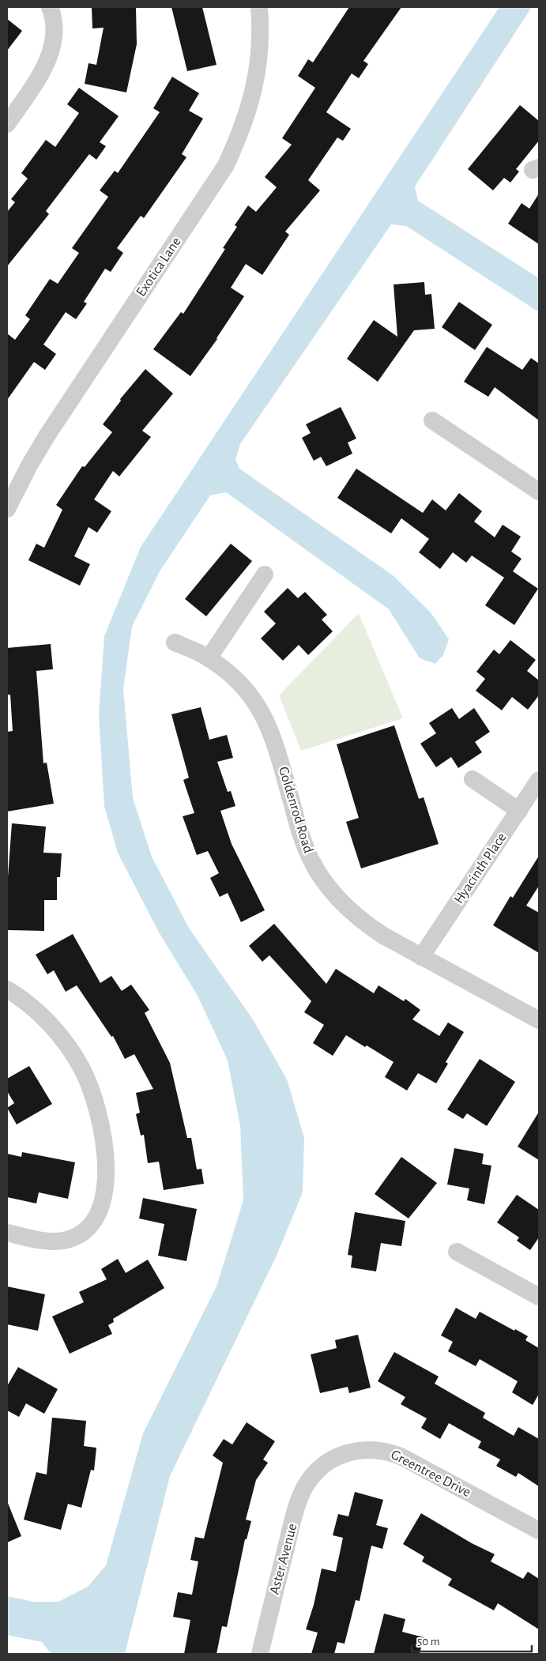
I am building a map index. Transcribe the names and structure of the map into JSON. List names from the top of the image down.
{
  "streets": {
    "street": [
      "Exotica Lane",
      "Goldenrod Road",
      "Hyacinth Place",
      "Greentree Drive",
      "Aster Avenue"
    ]
  },
  "crossings": [
    ["Goldenrod Road", "Hyacinth Place"],
    ["Greentree Drive", "Aster Avenue"]
  ],
  "scale_bar": "50 m"
}
